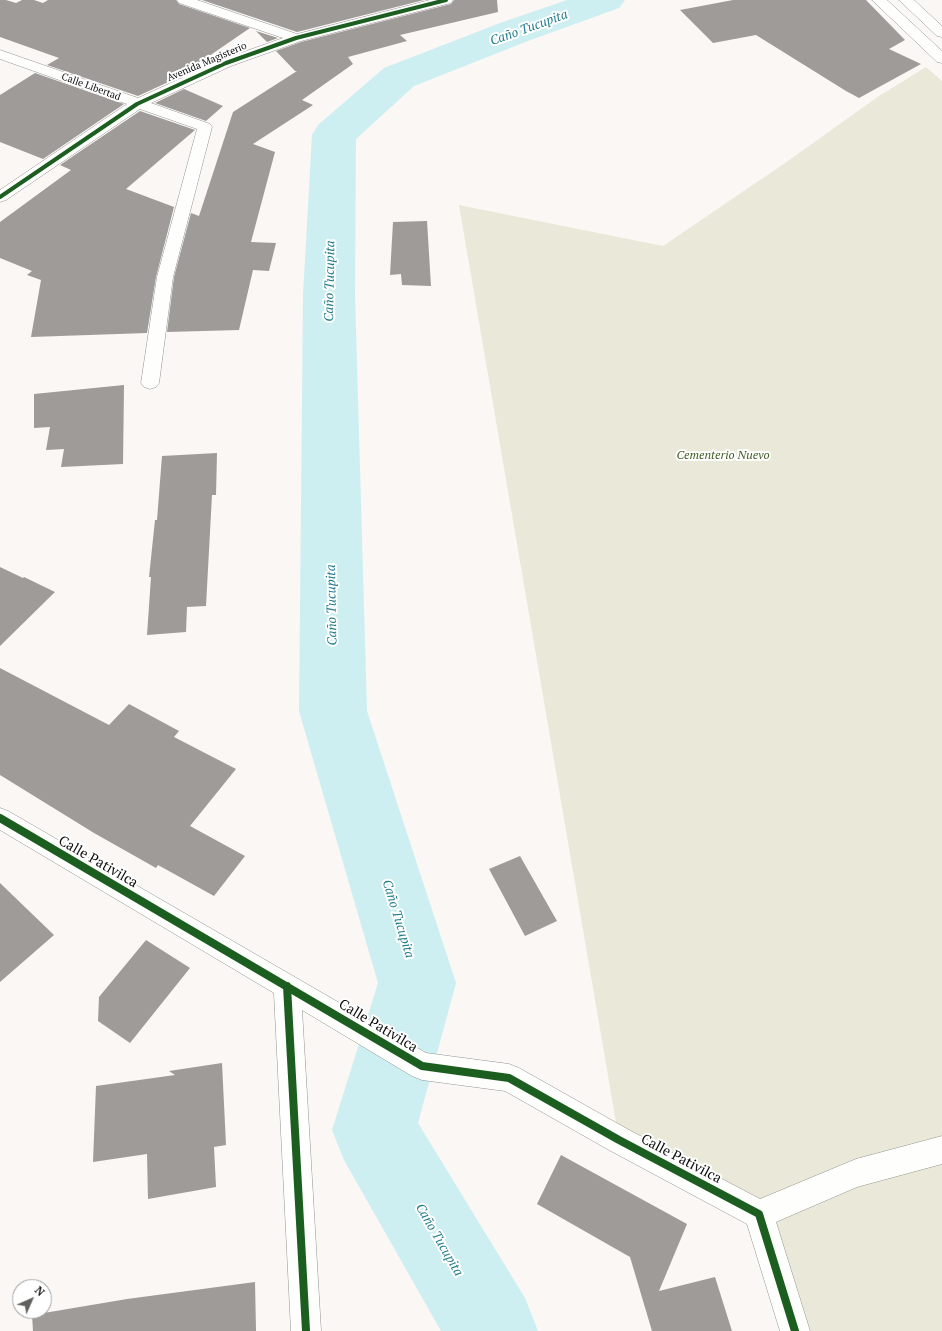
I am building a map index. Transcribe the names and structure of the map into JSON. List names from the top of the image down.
{
  "streets": {
    "street": ["Avenida Magisterio", "Calle Libertad", "Calle Pativilca"]
  },
  "crossings": [
    ["Avenida Magisterio", "Calle Libertad"]
  ],
  "water": ["Caño Tucupita"],
  "parks": ["Cementerio Nuevo"],
  "north": "top right"
}
